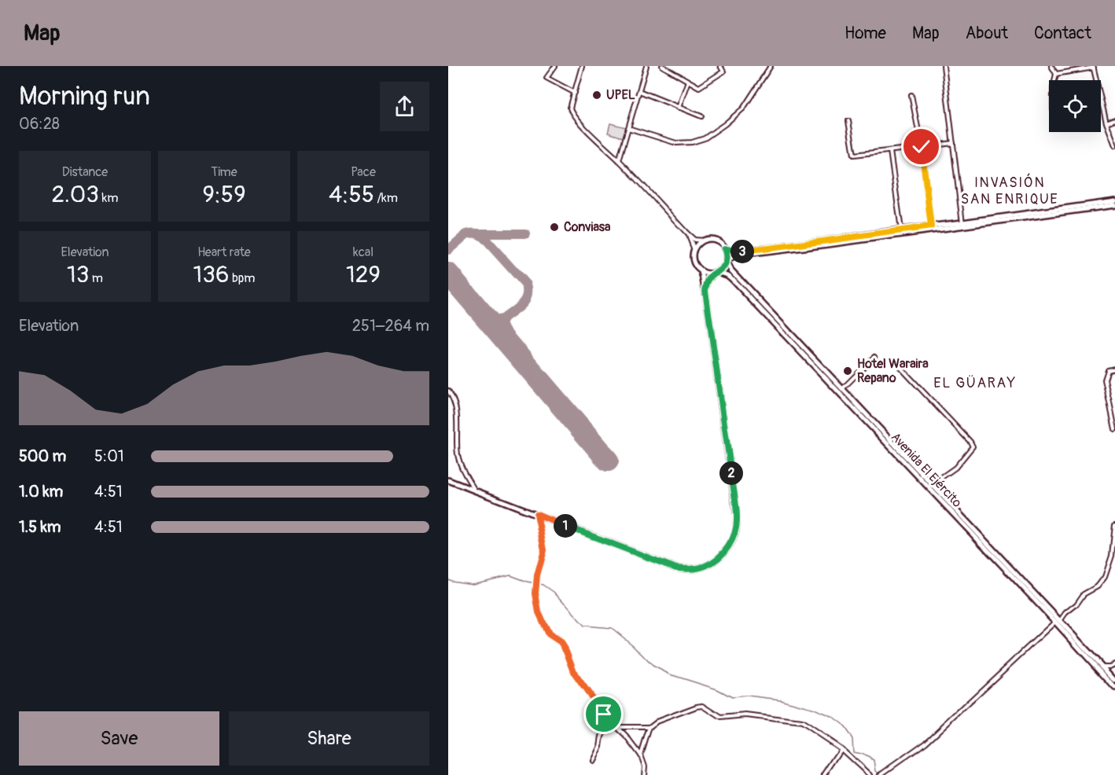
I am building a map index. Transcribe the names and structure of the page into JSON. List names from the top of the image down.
{
  "streets": {
    "street": ["Avenida El Ejército"]
  },
  "districts": ["INVASIÓN SAN ENRIQUE", "EL GÜARAY"],
  "places": ["UPEL", "Conviasa", "Hotel Waraira Repano"],
  "page": {
    "header": "Map",
    "nav": [
      "Home",
      "Map",
      "About",
      "Contact"
    ],
    "heading": ["Morning run", "06:28"],
    "stats": [
      ["Distance", "2.03 km"],
      ["Time", "9:59"],
      ["Pace", "4:55 /km"],
      ["Elevation", "13 m"],
      ["Heart rate", "136 bpm"],
      ["kcal", "129"]
    ],
    "pins": ["3", "2", "1"],
    "chart": ["Elevation", "251–264 m"],
    "list": [
      {
        "name": "500 m",
        "note": "5:01"
      },
      {
        "name": "1.0 km",
        "note": "4:51"
      },
      {
        "name": "1.5 km",
        "note": "4:51"
      }
    ],
    "buttons": ["Save", "Share"]
  }
}
